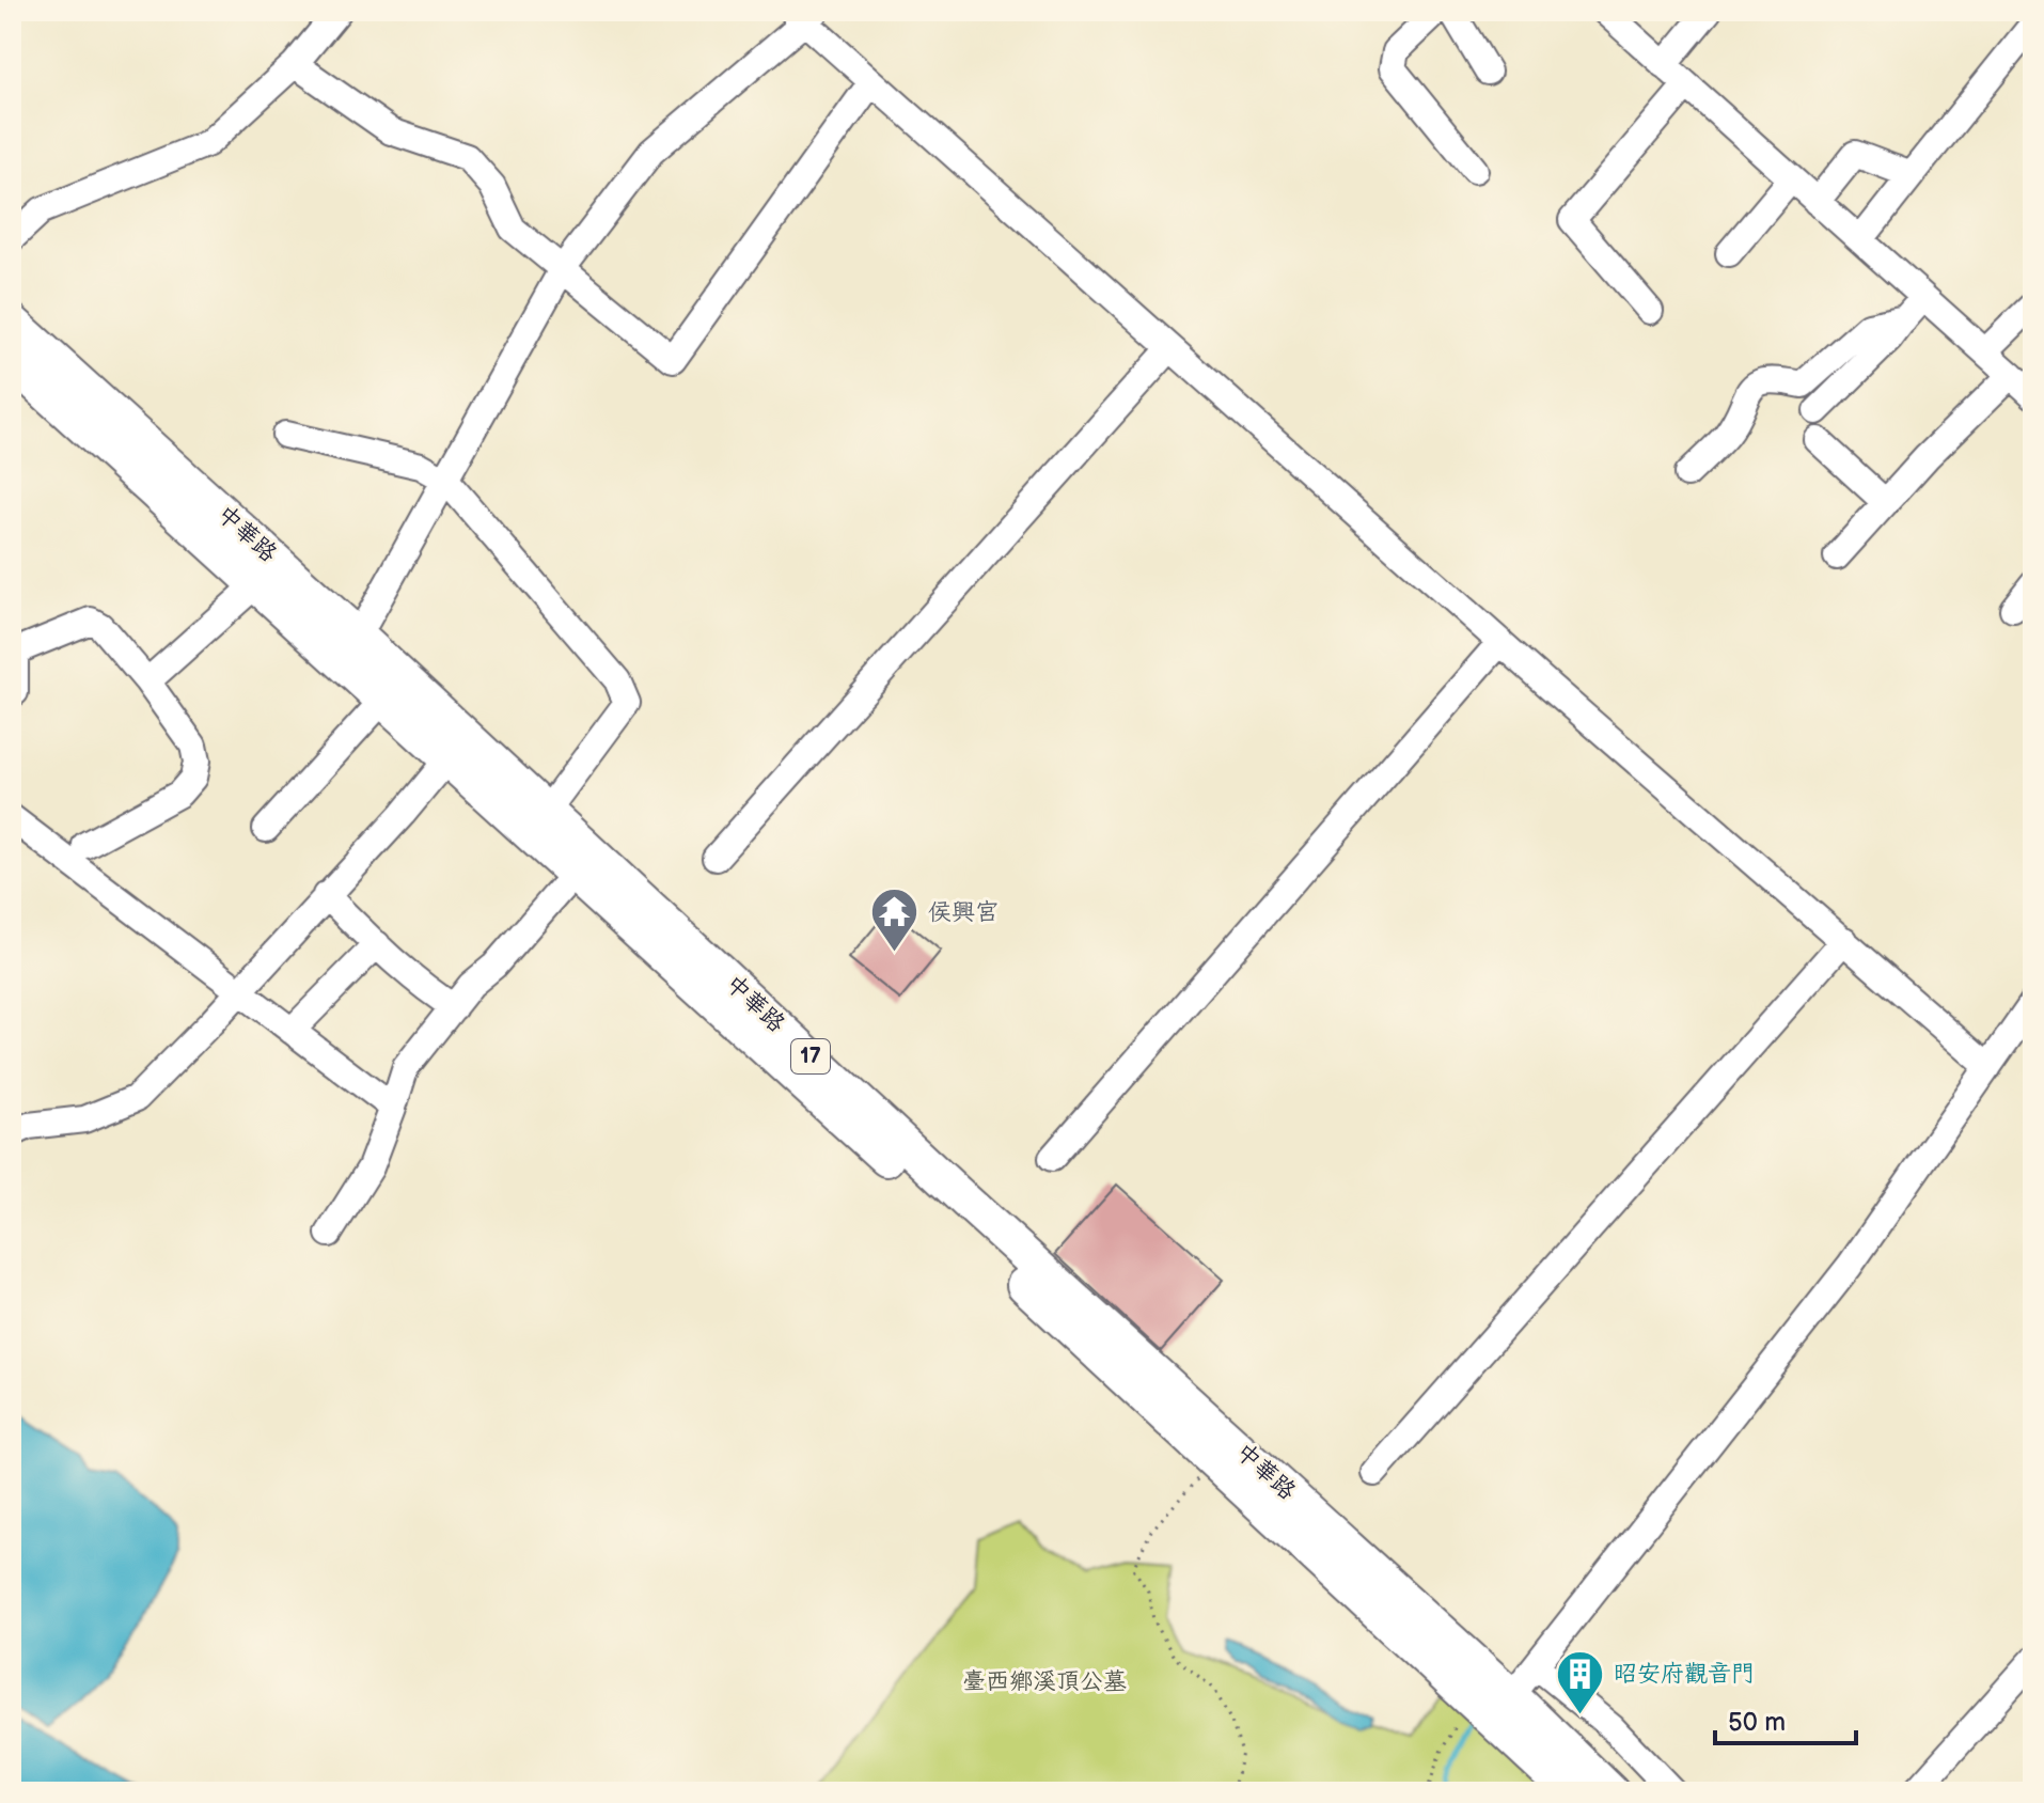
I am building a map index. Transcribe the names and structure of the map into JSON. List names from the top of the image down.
{
  "streets": {
    "main road": ["中華路", "17"]
  },
  "parks": ["臺西鄉溪頂公墓"],
  "places": {
    "temple": ["侯興宮"],
    "building": ["昭安府觀音門"]
  },
  "scale_bar": "50 m"
}
